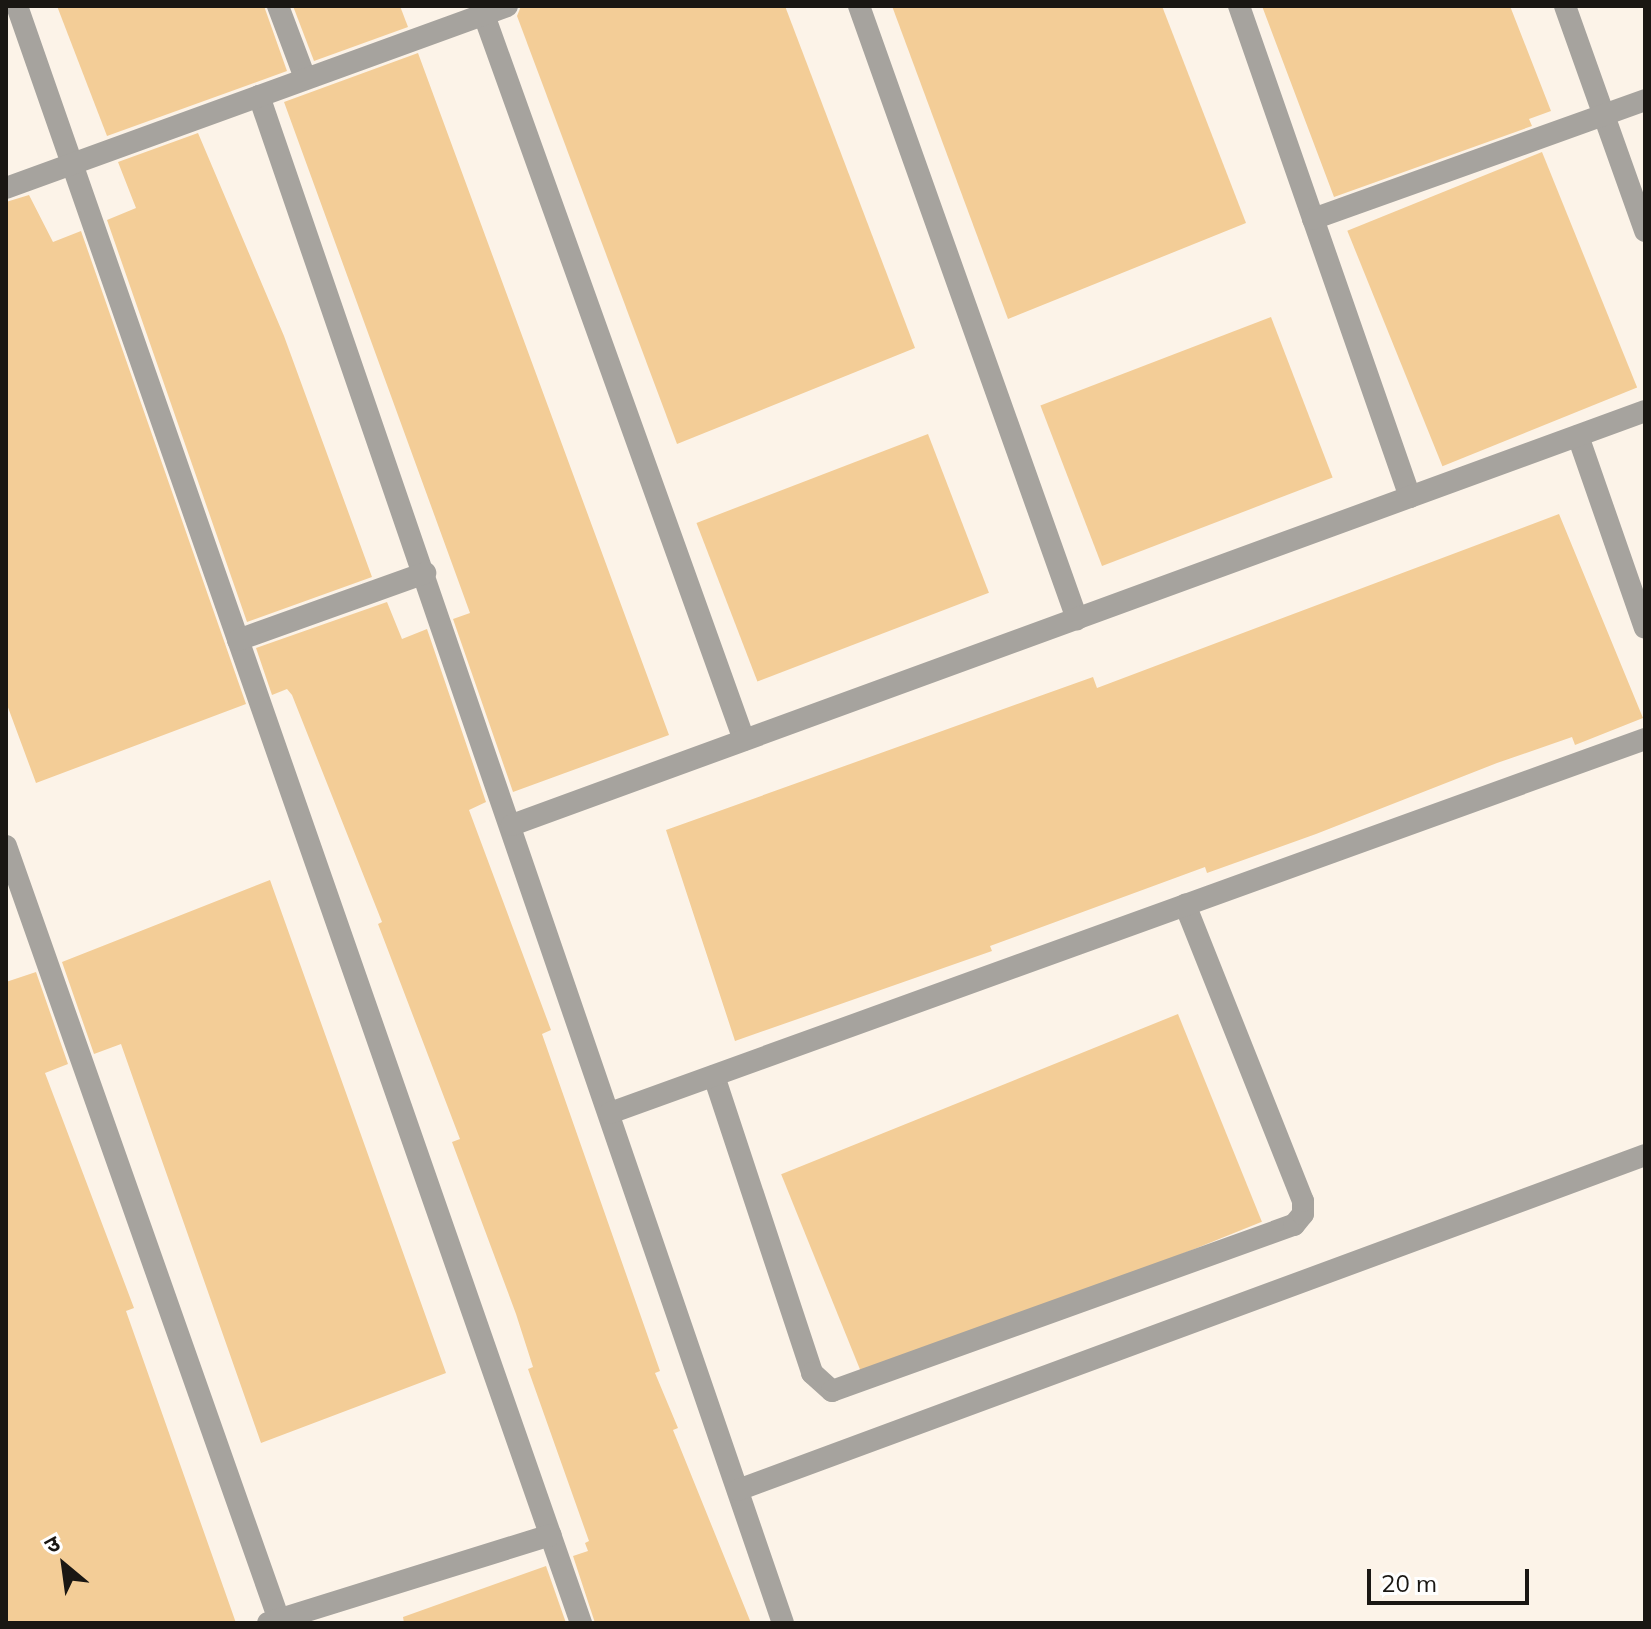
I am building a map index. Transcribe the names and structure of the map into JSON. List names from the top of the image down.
{
  "scale_bar": "20 m",
  "north": "top left"
}
